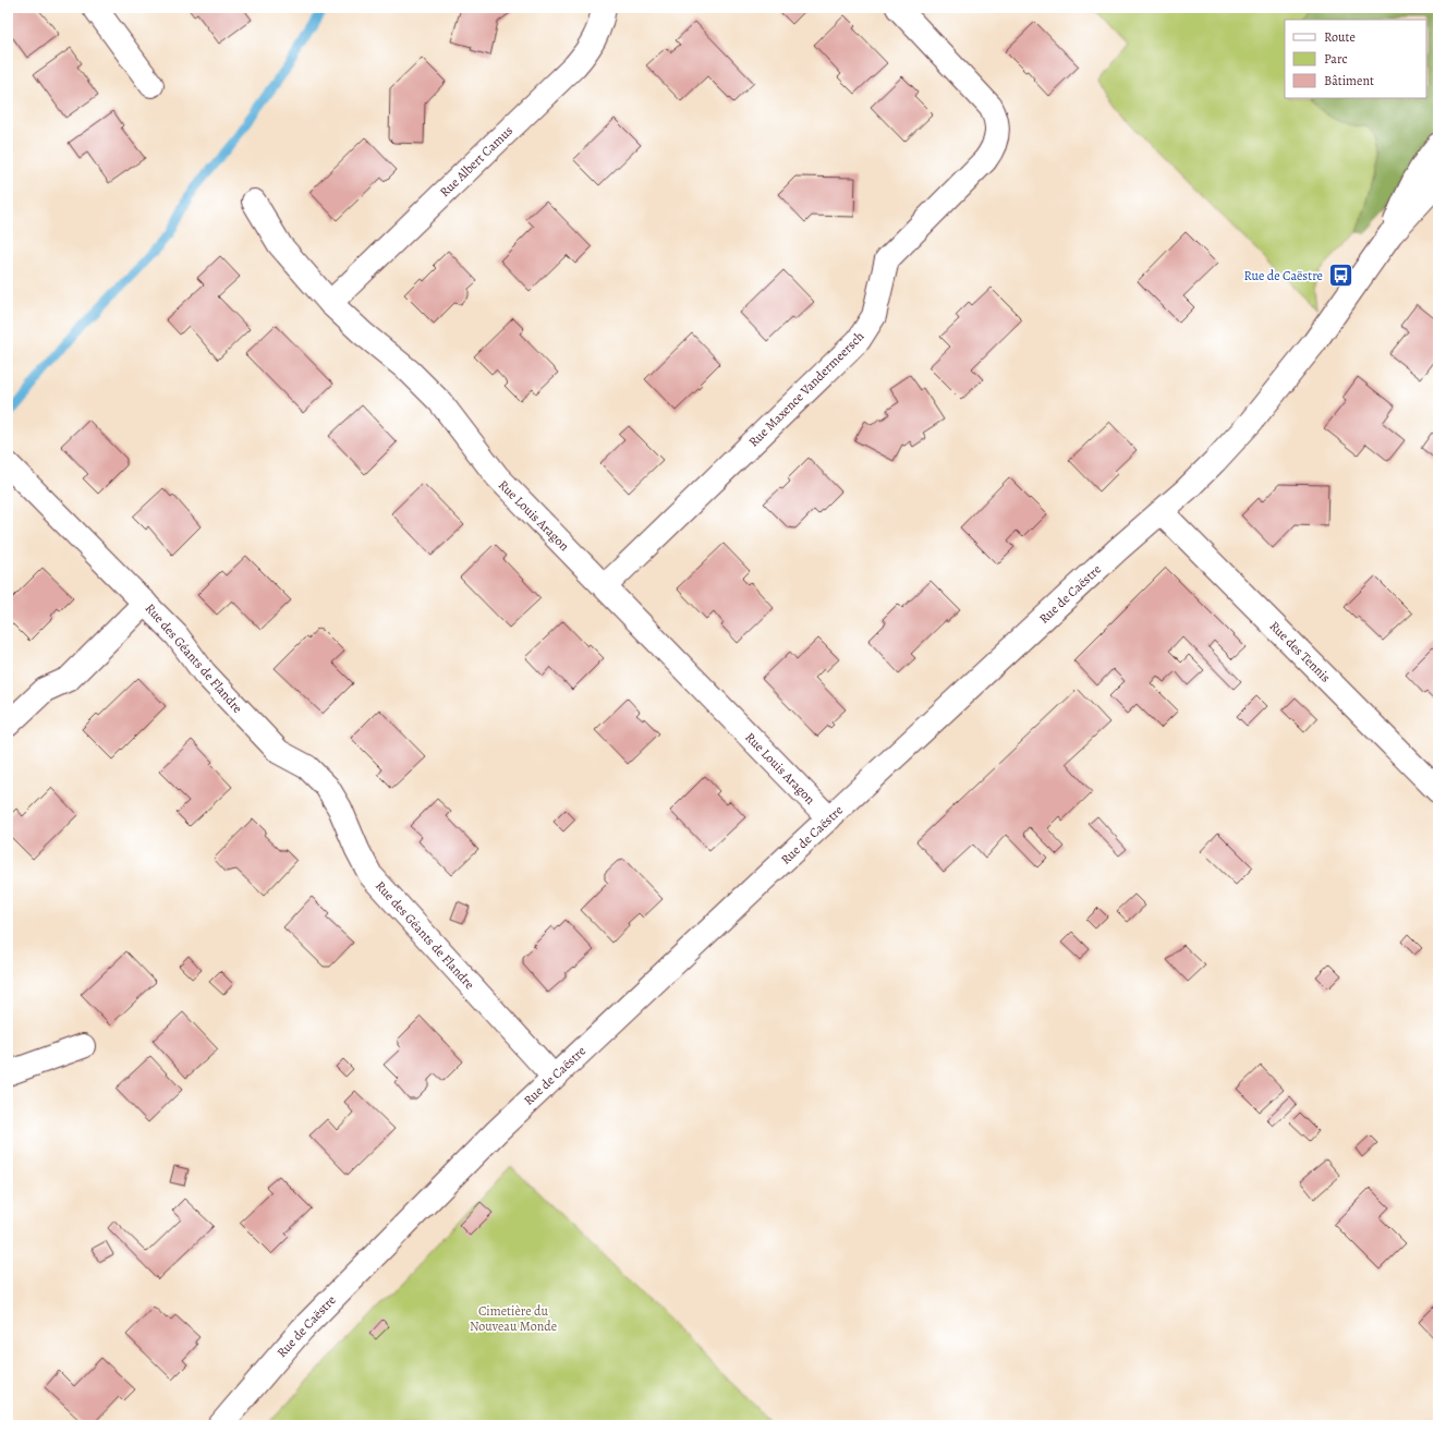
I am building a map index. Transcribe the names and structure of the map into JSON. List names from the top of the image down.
{
  "streets": {
    "street": [
      "Rue Albert Camus",
      "Rue Maxence Vandermeersch",
      "Rue Louis Aragon",
      "Rue de Caëstre",
      "Rue des Tennis",
      "Rue des Géants de Flandre"
    ]
  },
  "crossings": [
    ["Rue Albert Camus", "Rue Louis Aragon"],
    ["Rue Maxence Vandermeersch", "Rue Louis Aragon"],
    ["Rue Louis Aragon", "Rue de Caëstre"],
    ["Rue de Caëstre", "Rue des Tennis"],
    ["Rue de Caëstre", "Rue des Géants de Flandre"]
  ],
  "parks": ["Cimetière du Nouveau Monde"],
  "places": {
    "bus stop": ["Rue de Caëstre"]
  },
  "legend": ["Route", "Parc", "Bâtiment"]
}
